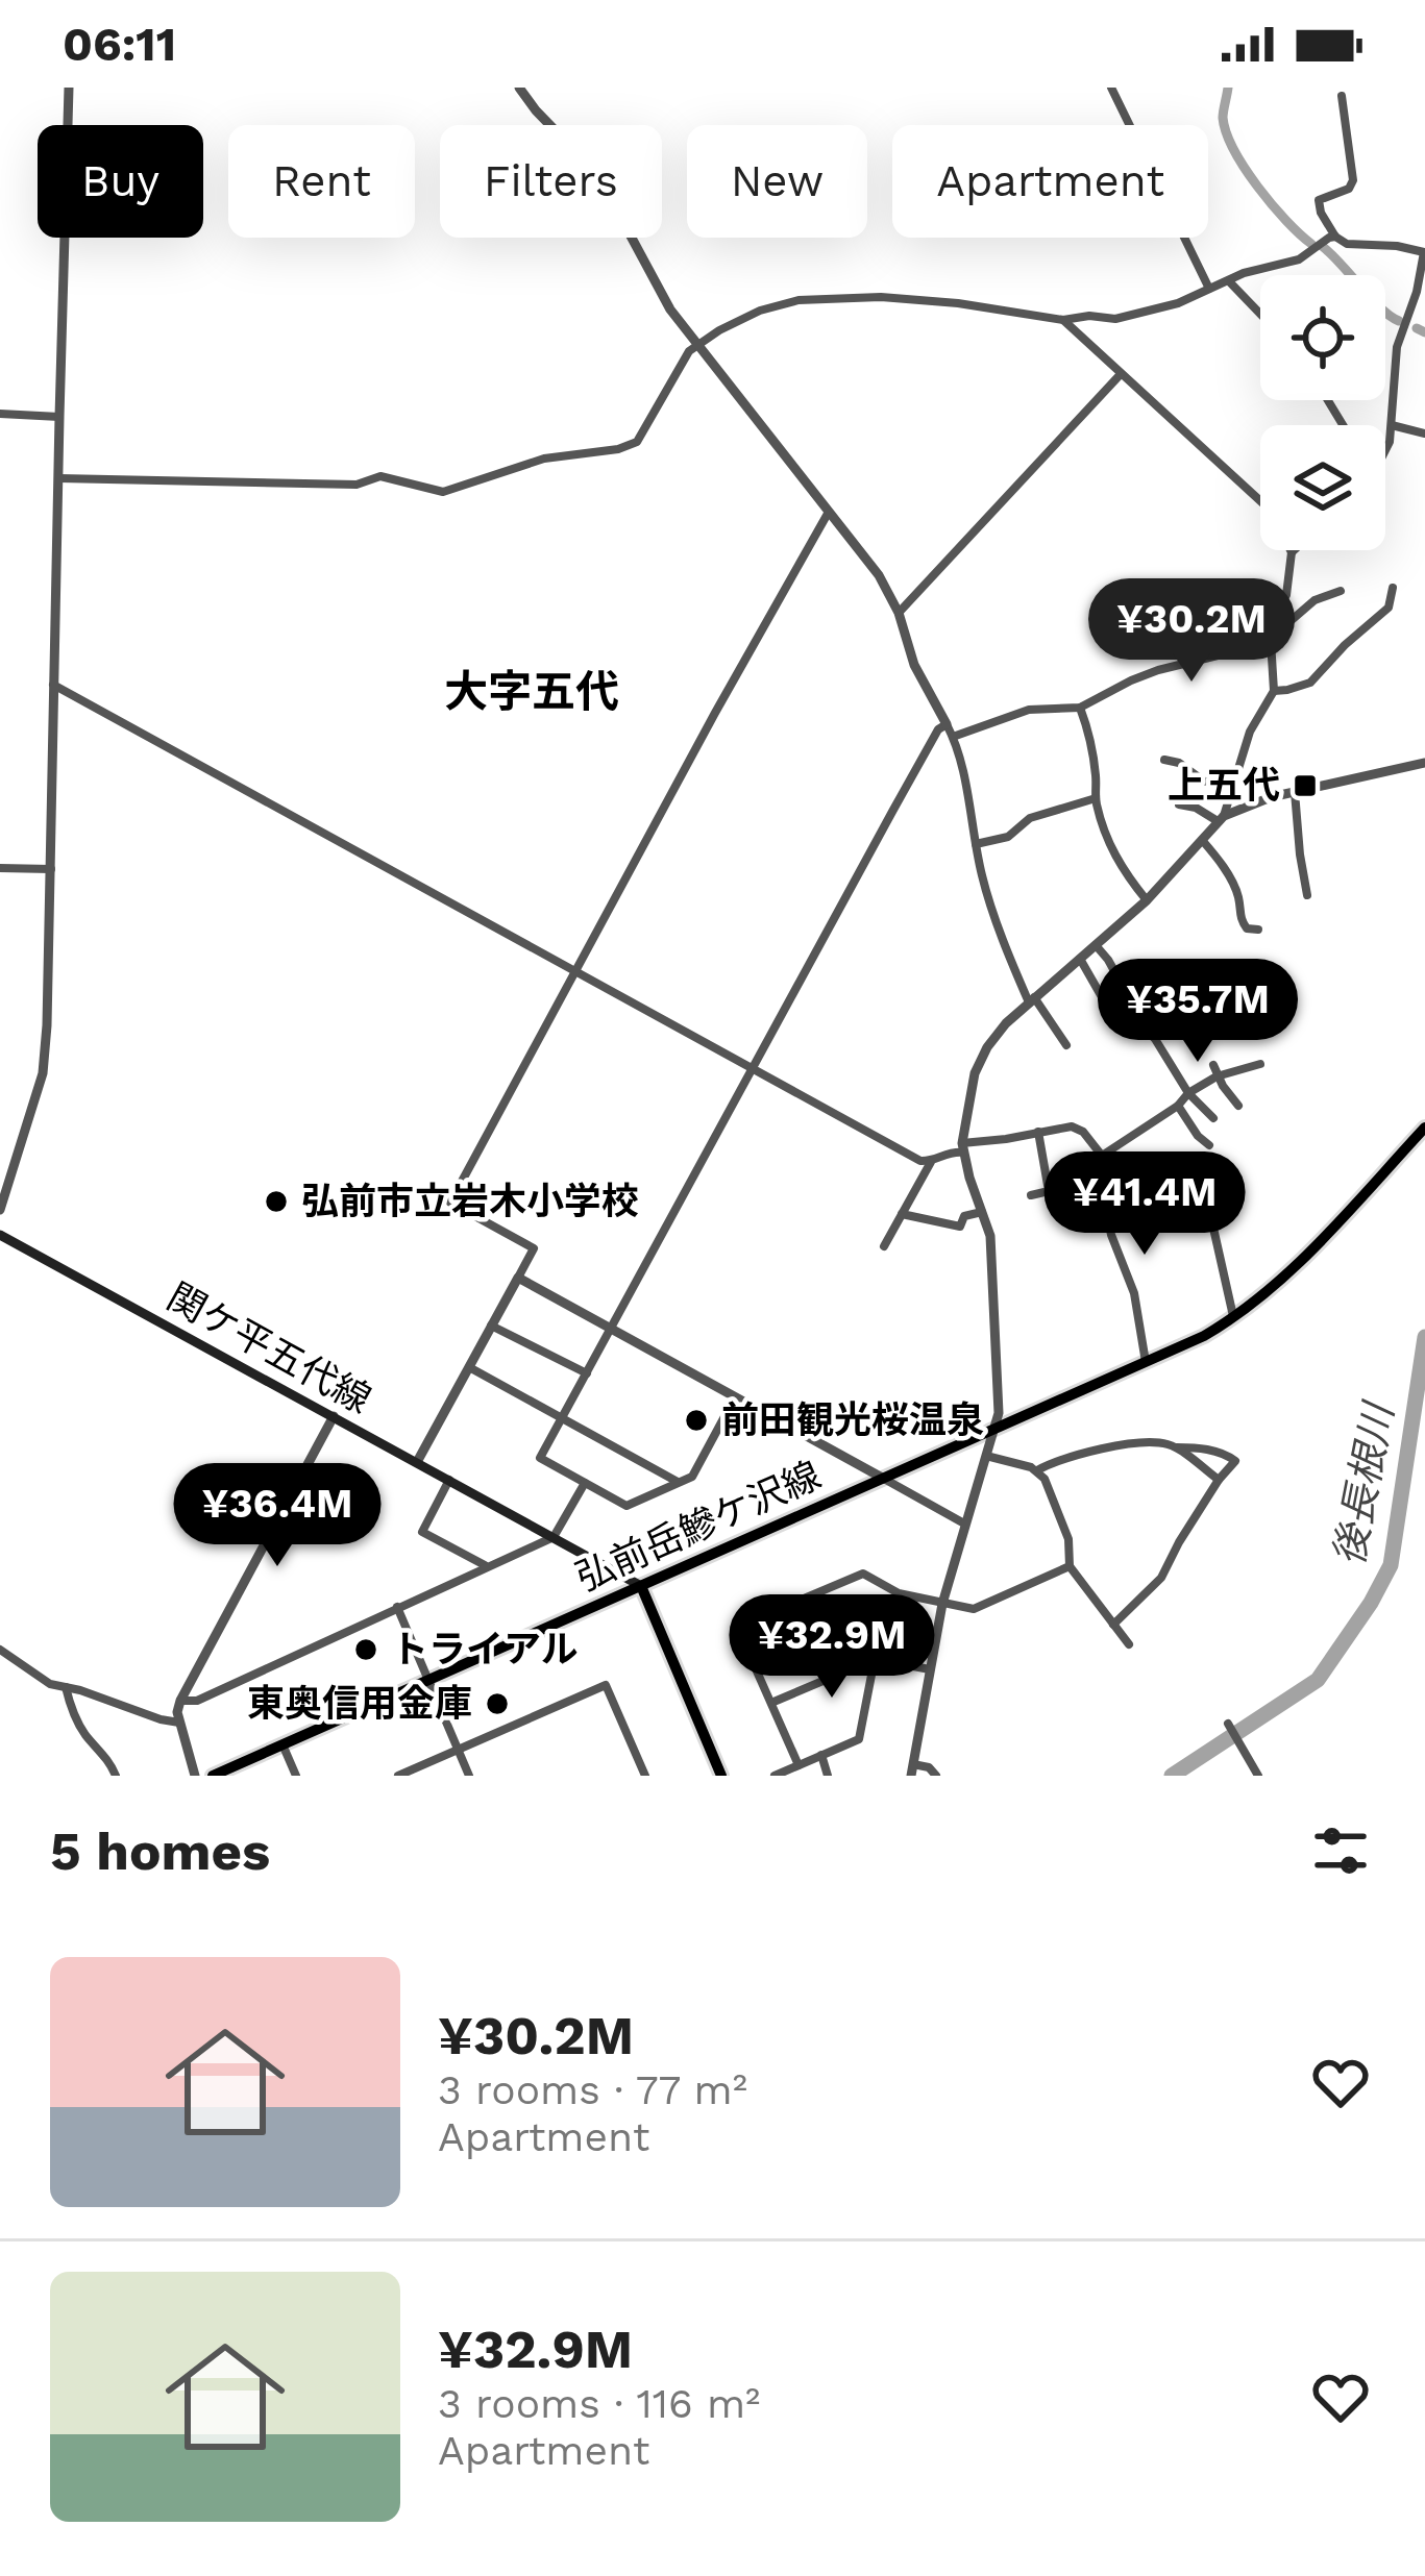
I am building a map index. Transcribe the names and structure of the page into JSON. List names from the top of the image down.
{
  "streets": {
    "main road": ["関ケ平五代線", "弘前岳鰺ケ沢線"]
  },
  "crossings": [
    ["関ケ平五代線", "弘前岳鰺ケ沢線"]
  ],
  "districts": ["大字五代"],
  "water": ["後長根川"],
  "places": {
    "transit": ["上五代"],
    "other": [
      "弘前市立岩木小学校",
      "前田観光桜温泉",
      "トライアル",
      "東奥信用金庫"
    ]
  },
  "page": {
    "status": "06:11",
    "chip": [
      "Buy",
      "Rent",
      "Filters",
      "New",
      "Apartment"
    ],
    "price": [
      "¥30.2M",
      "¥35.7M",
      "¥41.4M",
      "¥36.4M",
      "¥32.9M"
    ],
    "heading": "5 homes",
    "list": [
      {
        "name": "¥30.2M",
        "note": "3 rooms · 77 m² · Apartment"
      },
      {
        "name": "¥32.9M",
        "note": "3 rooms · 116 m² · Apartment"
      }
    ]
  }
}
